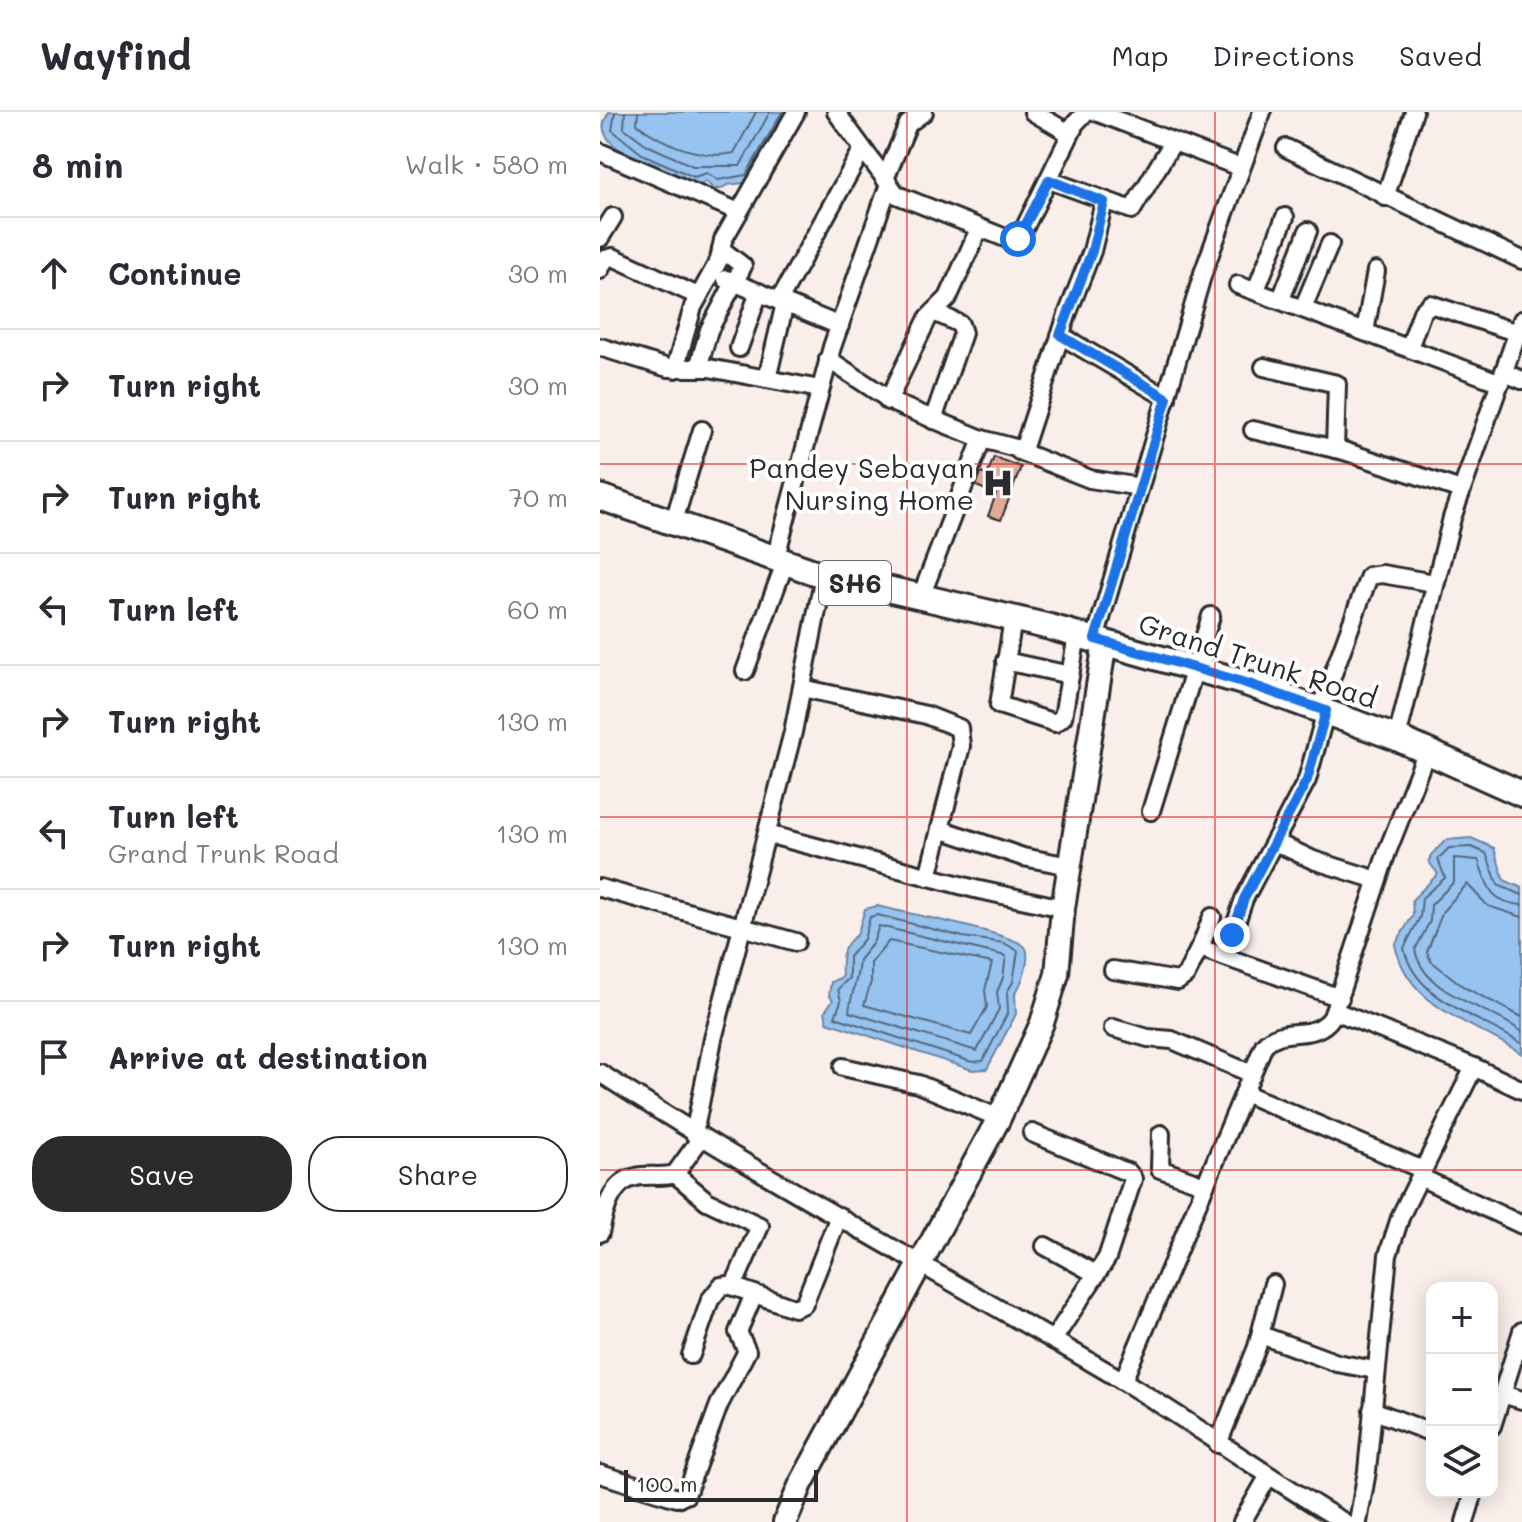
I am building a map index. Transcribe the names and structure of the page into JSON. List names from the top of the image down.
{
  "streets": {
    "main road": ["SH6", "Grand Trunk Road"]
  },
  "places": {
    "hospital": ["Pandey Sebayan Nursing Home"]
  },
  "scale_bar": "100 m",
  "page": {
    "header": "Wayfind",
    "nav": ["Map", "Directions", "Saved"],
    "heading": ["8 min", "Walk · 580 m"],
    "list": [
      ["Continue", "30 m"],
      ["Turn right", "30 m"],
      ["Turn right", "70 m"],
      ["Turn left", "60 m"],
      ["Turn right", "130 m"],
      ["Turn left", "Grand Trunk Road", "130 m"],
      ["Turn right", "130 m"],
      "Arrive at destination"
    ],
    "buttons": ["Save", "Share"],
    "map_buttons": ["+", "−"],
    "scale": "100 m"
  }
}
